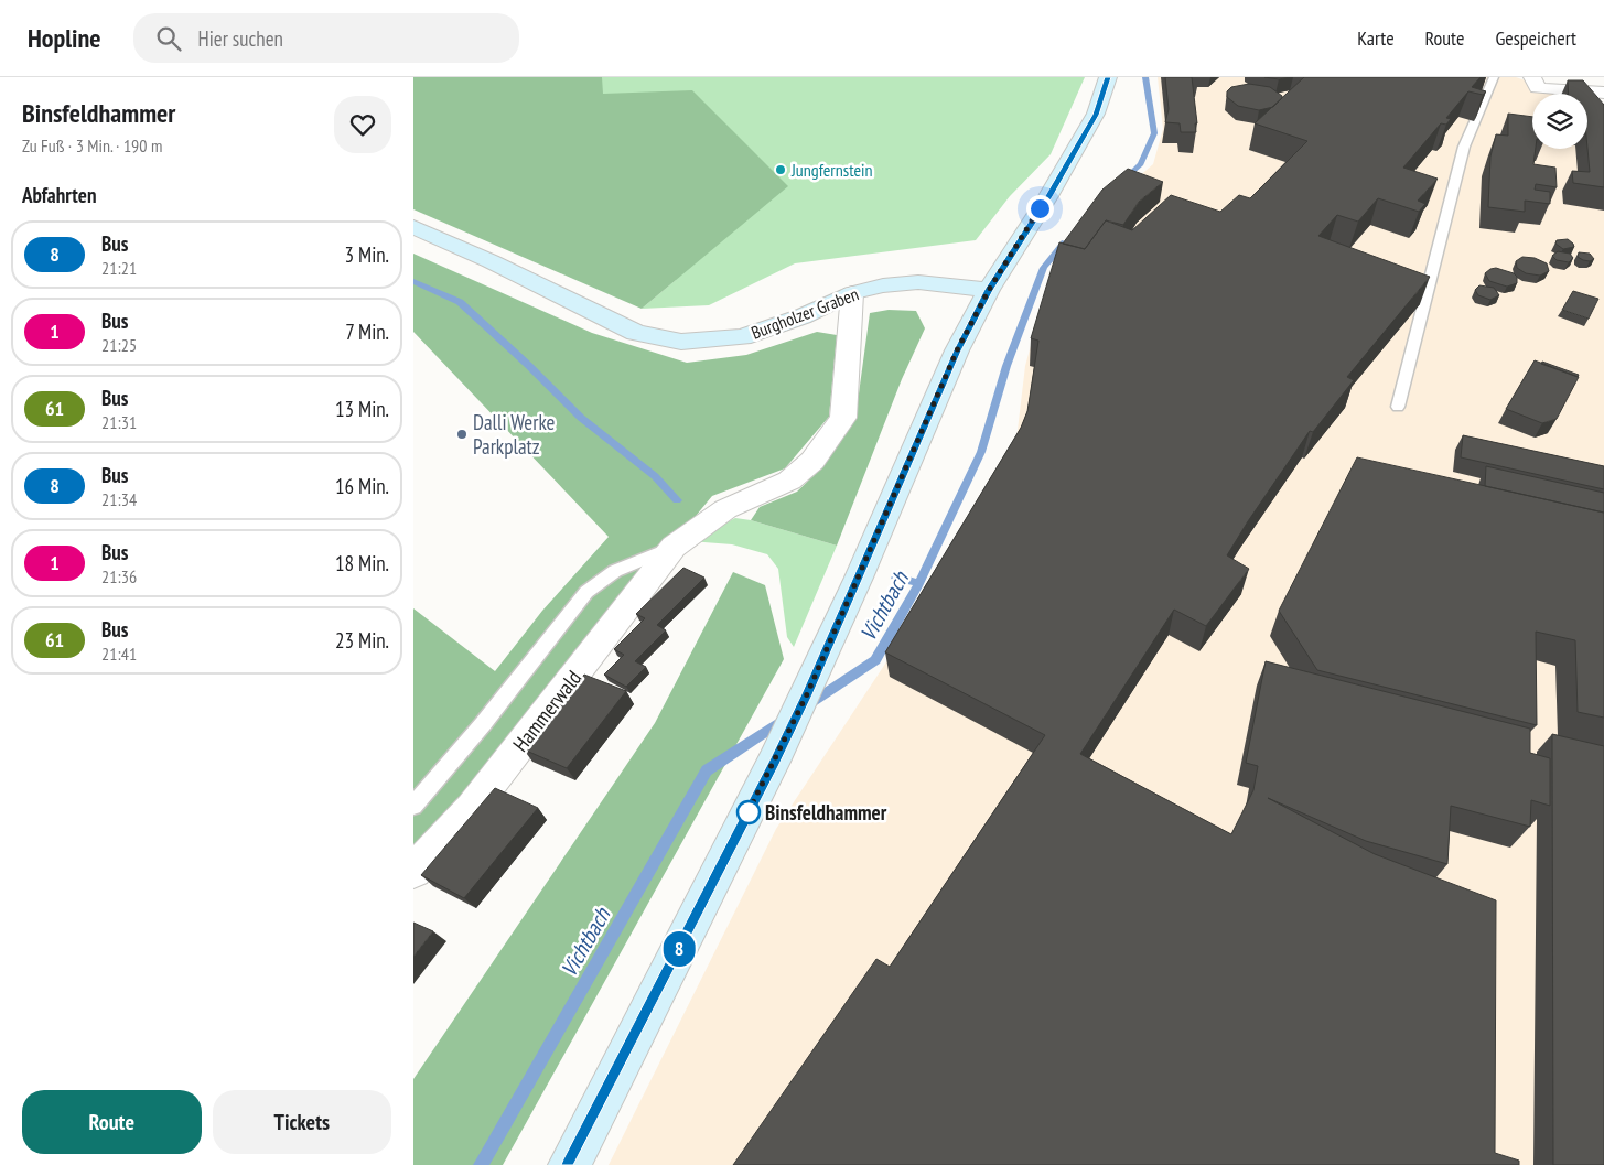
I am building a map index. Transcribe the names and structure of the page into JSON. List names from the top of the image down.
{
  "streets": {
    "main road": ["Burgholzer Graben"],
    "street": ["Hammerwald"]
  },
  "crossings": [
    ["Burgholzer Graben", "Hammerwald"]
  ],
  "water": ["Vichtbach"],
  "places": ["Jungfernstein", "Dalli Werke Parkplatz", "Binsfeldhammer"],
  "lines": ["bus line 8"],
  "page": {
    "header": "Hopline",
    "search": "Hier suchen",
    "nav": ["Karte", "Route", "Gespeichert"],
    "heading": [
      ["Binsfeldhammer", "Zu Fuß · 3 Min. · 190 m"],
      "Abfahrten"
    ],
    "on_map": "8",
    "list": [
      {
        "mark": "8",
        "name": "Bus",
        "note": "21:21",
        "value": "3 Min."
      },
      {
        "mark": "1",
        "name": "Bus",
        "note": "21:25",
        "value": "7 Min."
      },
      {
        "mark": "61",
        "name": "Bus",
        "note": "21:31",
        "value": "13 Min."
      },
      {
        "mark": "8",
        "name": "Bus",
        "note": "21:34",
        "value": "16 Min."
      },
      {
        "mark": "1",
        "name": "Bus",
        "note": "21:36",
        "value": "18 Min."
      },
      {
        "mark": "61",
        "name": "Bus",
        "note": "21:41",
        "value": "23 Min."
      }
    ],
    "buttons": ["Route", "Tickets"]
  }
}
